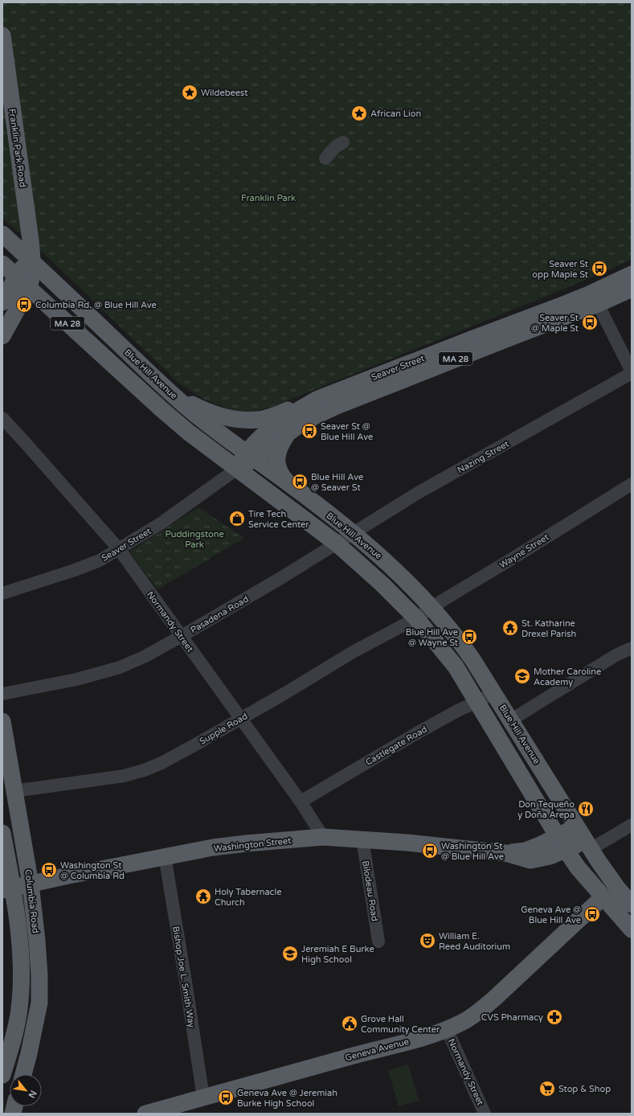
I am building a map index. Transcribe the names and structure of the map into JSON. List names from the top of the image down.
{
  "streets": {
    "main road": [
      "Franklin Park Road",
      "MA 28",
      "Seaver Street",
      "Blue Hill Avenue",
      "Washington Street",
      "Columbia Road",
      "Geneva Avenue"
    ],
    "street": [
      "Nazing Street",
      "Wayne Street",
      "Pasadena Road",
      "Normandy Street",
      "Supple Road",
      "Castlegate Road",
      "Bilodeau Road",
      "Bishop Joe L. Smith Way"
    ]
  },
  "crossings": [
    ["Franklin Park Road", "Blue Hill Avenue"],
    ["MA 28", "Seaver Street"],
    ["MA 28", "Blue Hill Avenue"],
    ["Seaver Street", "Blue Hill Avenue"],
    ["Seaver Street", "Normandy Street"],
    ["Blue Hill Avenue", "Nazing Street"],
    ["Blue Hill Avenue", "Wayne Street"],
    ["Blue Hill Avenue", "Pasadena Road"],
    ["Blue Hill Avenue", "Supple Road"],
    ["Blue Hill Avenue", "Castlegate Road"],
    ["Blue Hill Avenue", "Washington Street"],
    ["Blue Hill Avenue", "Geneva Avenue"],
    ["Nazing Street", "Pasadena Road"],
    ["Wayne Street", "Supple Road"],
    ["Pasadena Road", "Normandy Street"],
    ["Normandy Street", "Supple Road"],
    ["Normandy Street", "Castlegate Road"],
    ["Normandy Street", "Washington Street"],
    ["Normandy Street", "Geneva Avenue"],
    ["Supple Road", "Columbia Road"],
    ["Washington Street", "Bilodeau Road"],
    ["Washington Street", "Columbia Road"],
    ["Washington Street", "Bishop Joe L. Smith Way"],
    ["Bishop Joe L. Smith Way", "Geneva Avenue"]
  ],
  "parks": ["Franklin Park", "Puddingstone Park"],
  "places": {
    "place": ["Wildebeest", "African Lion"],
    "bus stop": [
      "Seaver St opp Maple St",
      "Columbia Rd. @ Blue Hill Ave",
      "Seaver St @ Maple St",
      "Seaver St @ Blue Hill Ave",
      "Blue Hill Ave @ Seaver St",
      "Blue Hill Ave @ Wayne St",
      "Washington St @ Blue Hill Ave",
      "Washington St @ Columbia Rd",
      "Geneva Ave @ Blue Hill Ave",
      "Geneva Ave @ Jeremiah Burke High School"
    ],
    "shop": ["Tire Tech Service Center"],
    "temple": ["St. Katharine Drexel Parish", "Holy Tabernacle Church"],
    "school or university": ["Mother Caroline Academy", "Jeremiah E Burke High School"],
    "restaurant": ["Don Tequeño y Doña Arepa"],
    "theatre": ["William E. Reed Auditorium"],
    "pharmacy": ["CVS Pharmacy"],
    "public building": ["Grove Hall Community Center"],
    "supermarket": ["Stop & Shop"]
  },
  "north": "bottom right"
}
